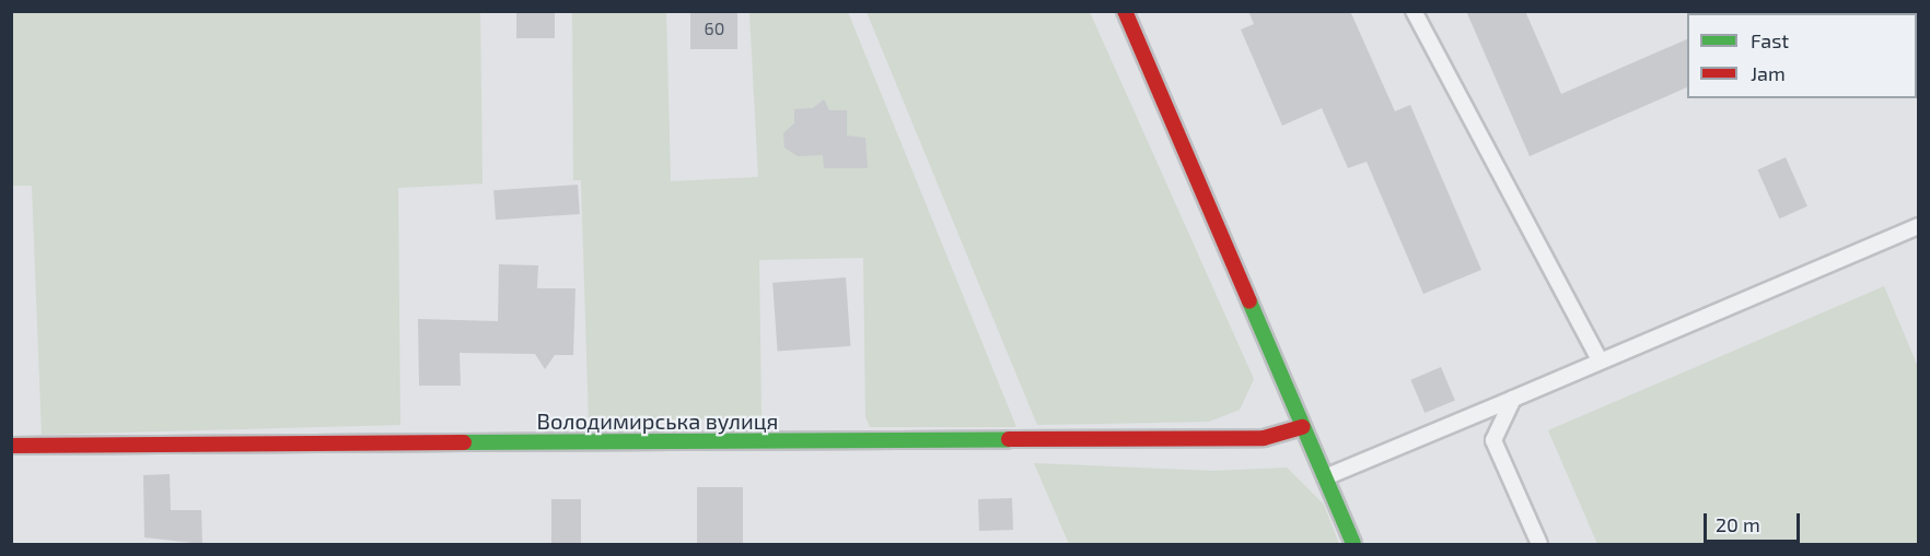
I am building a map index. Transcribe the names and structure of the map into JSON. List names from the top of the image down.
{
  "streets": {
    "street": ["Володимирська вулиця"]
  },
  "house_numbers": ["60"],
  "legend": ["Fast", "Jam"],
  "scale_bar": "20 m"
}
